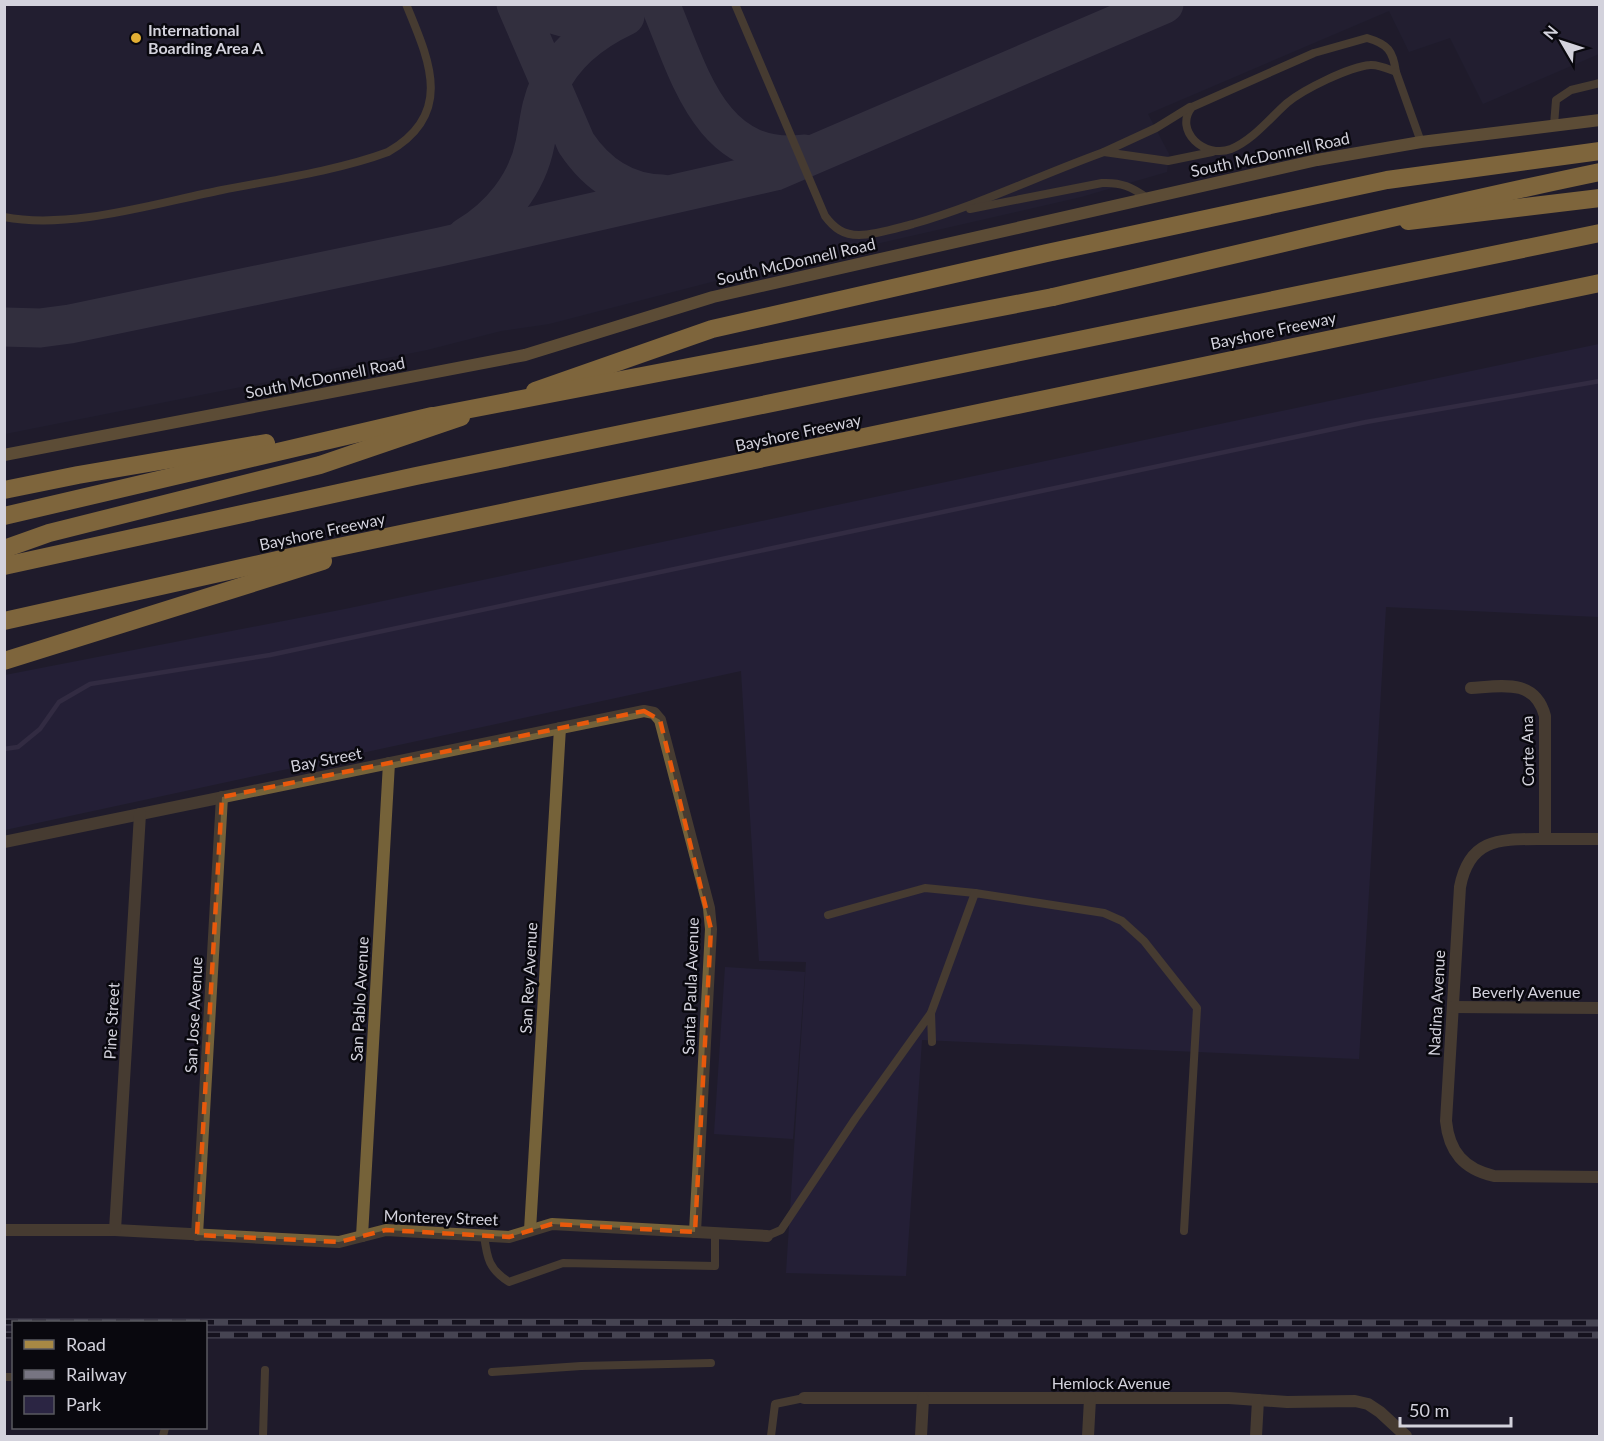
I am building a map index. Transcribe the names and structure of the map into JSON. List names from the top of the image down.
{
  "streets": {
    "highway": ["Bayshore Freeway"],
    "street": [
      "South McDonnell Road",
      "Corte Ana",
      "Bay Street",
      "San Rey Avenue",
      "Santa Paula Avenue",
      "Beverly Avenue",
      "San Pablo Avenue",
      "Nadina Avenue",
      "San Jose Avenue",
      "Pine Street",
      "Monterey Street",
      "Hemlock Avenue"
    ]
  },
  "crossings": [
    ["Corte Ana", "Nadina Avenue"],
    ["Bay Street", "San Rey Avenue"],
    ["Bay Street", "Santa Paula Avenue"],
    ["Bay Street", "San Pablo Avenue"],
    ["Bay Street", "San Jose Avenue"],
    ["Bay Street", "Pine Street"],
    ["San Rey Avenue", "Monterey Street"],
    ["Santa Paula Avenue", "Monterey Street"],
    ["Beverly Avenue", "Nadina Avenue"],
    ["San Pablo Avenue", "Monterey Street"],
    ["San Jose Avenue", "Monterey Street"],
    ["Pine Street", "Monterey Street"]
  ],
  "places": ["International Boarding Area A"],
  "legend": ["Road", "Railway", "Park"],
  "scale_bar": "50 m",
  "north": "top left"
}
